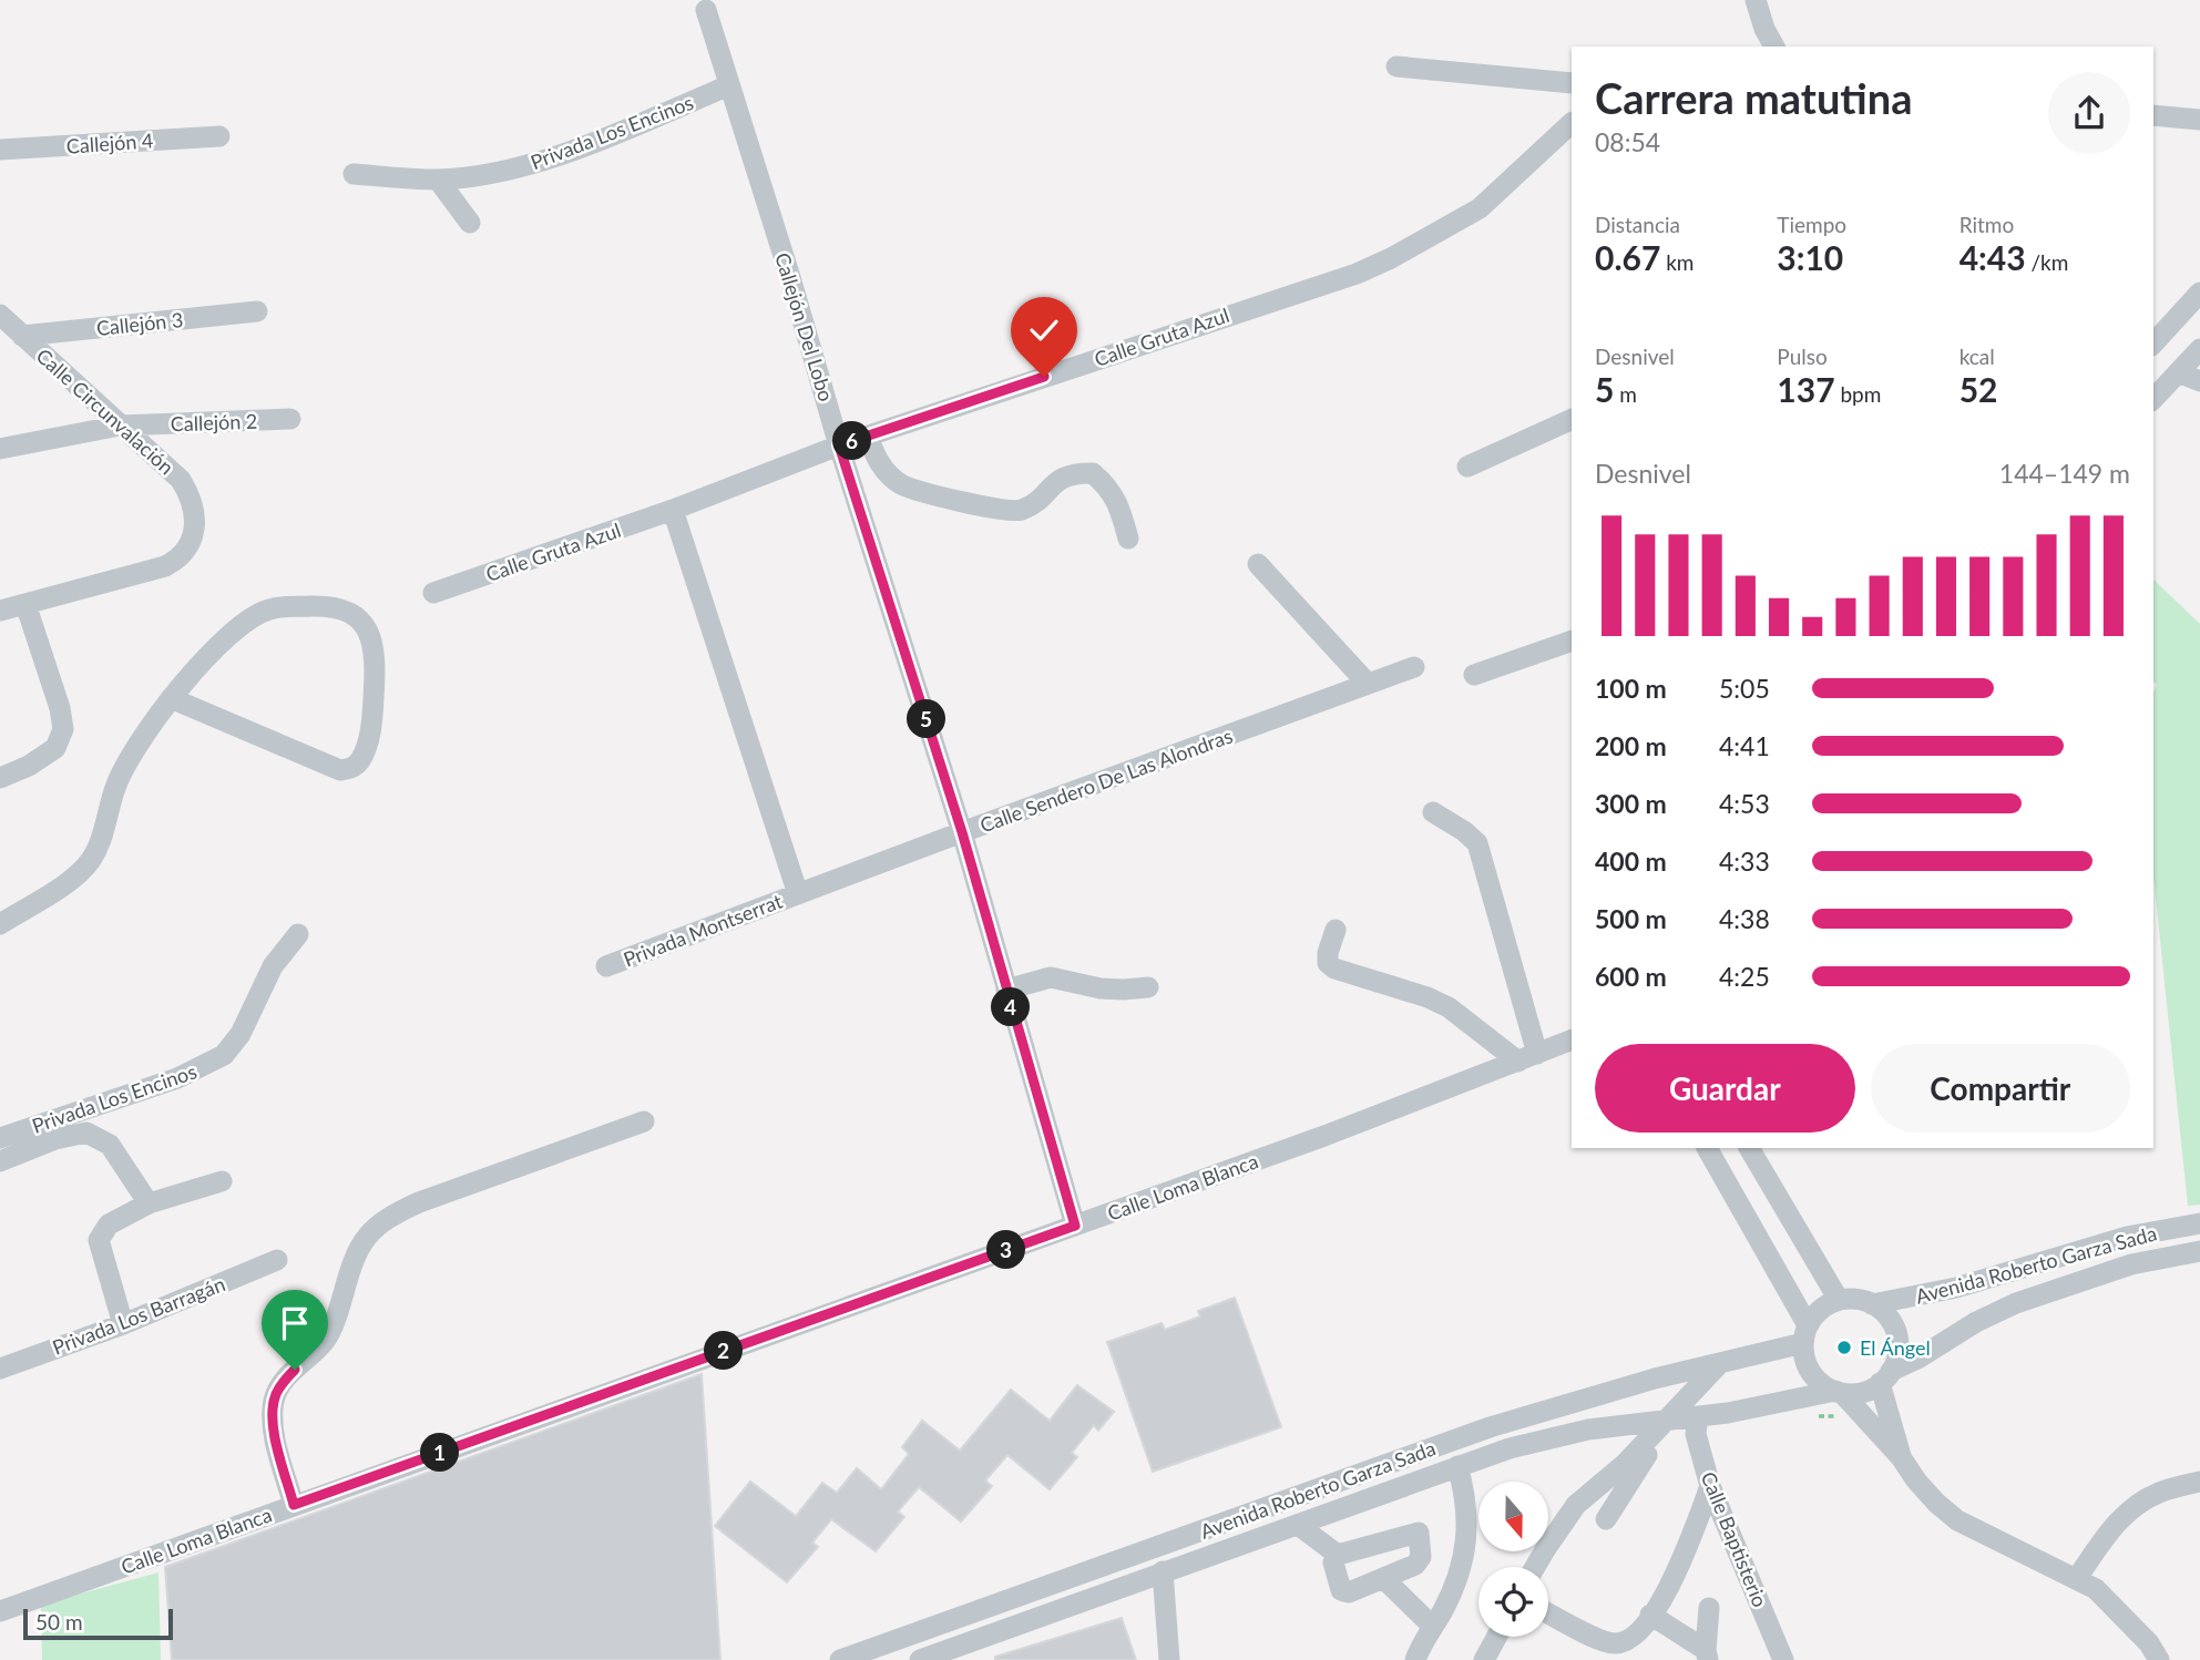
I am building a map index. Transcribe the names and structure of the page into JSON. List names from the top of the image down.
{
  "streets": {
    "street": [
      "Privada Los Encinos",
      "Callejón 4",
      "Callejón 3",
      "Callejón Del Lobo",
      "Calle Gruta Azul",
      "Calle Circunvalación",
      "Callejón 2",
      "Calle Sendero De Las Alondras",
      "Privada Montserrat",
      "Calle Loma Blanca",
      "Avenida Roberto Garza Sada",
      "Privada Los Barragán",
      "Calle Baptisterio"
    ]
  },
  "crossings": [
    ["Privada Los Encinos", "Callejón Del Lobo"],
    ["Callejón 3", "Calle Circunvalación"],
    ["Callejón Del Lobo", "Calle Gruta Azul"],
    ["Callejón Del Lobo", "Calle Sendero De Las Alondras"],
    ["Callejón Del Lobo", "Calle Loma Blanca"],
    ["Calle Circunvalación", "Callejón 2"],
    ["Calle Sendero De Las Alondras", "Privada Montserrat"],
    ["Avenida Roberto Garza Sada", "Calle Baptisterio"]
  ],
  "places": ["El Ángel"],
  "scale_bar": "50 m",
  "north": "bottom",
  "page": {
    "heading": ["Carrera matutina", "08:54"],
    "stats": [
      ["Distancia", "0.67 km"],
      ["Tiempo", "3:10"],
      ["Ritmo", "4:43 /km"],
      ["Desnivel", "5 m"],
      ["Pulso", "137 bpm"],
      ["kcal", "52"]
    ],
    "pins": [
      "6",
      "5",
      "4",
      "3",
      "2",
      "1"
    ],
    "chart": ["Desnivel", "144–149 m"],
    "list": [
      {
        "name": "100 m",
        "note": "5:05"
      },
      {
        "name": "200 m",
        "note": "4:41"
      },
      {
        "name": "300 m",
        "note": "4:53"
      },
      {
        "name": "400 m",
        "note": "4:33"
      },
      {
        "name": "500 m",
        "note": "4:38"
      },
      {
        "name": "600 m",
        "note": "4:25"
      }
    ],
    "buttons": ["Guardar", "Compartir"],
    "scale": "50 m"
  }
}
